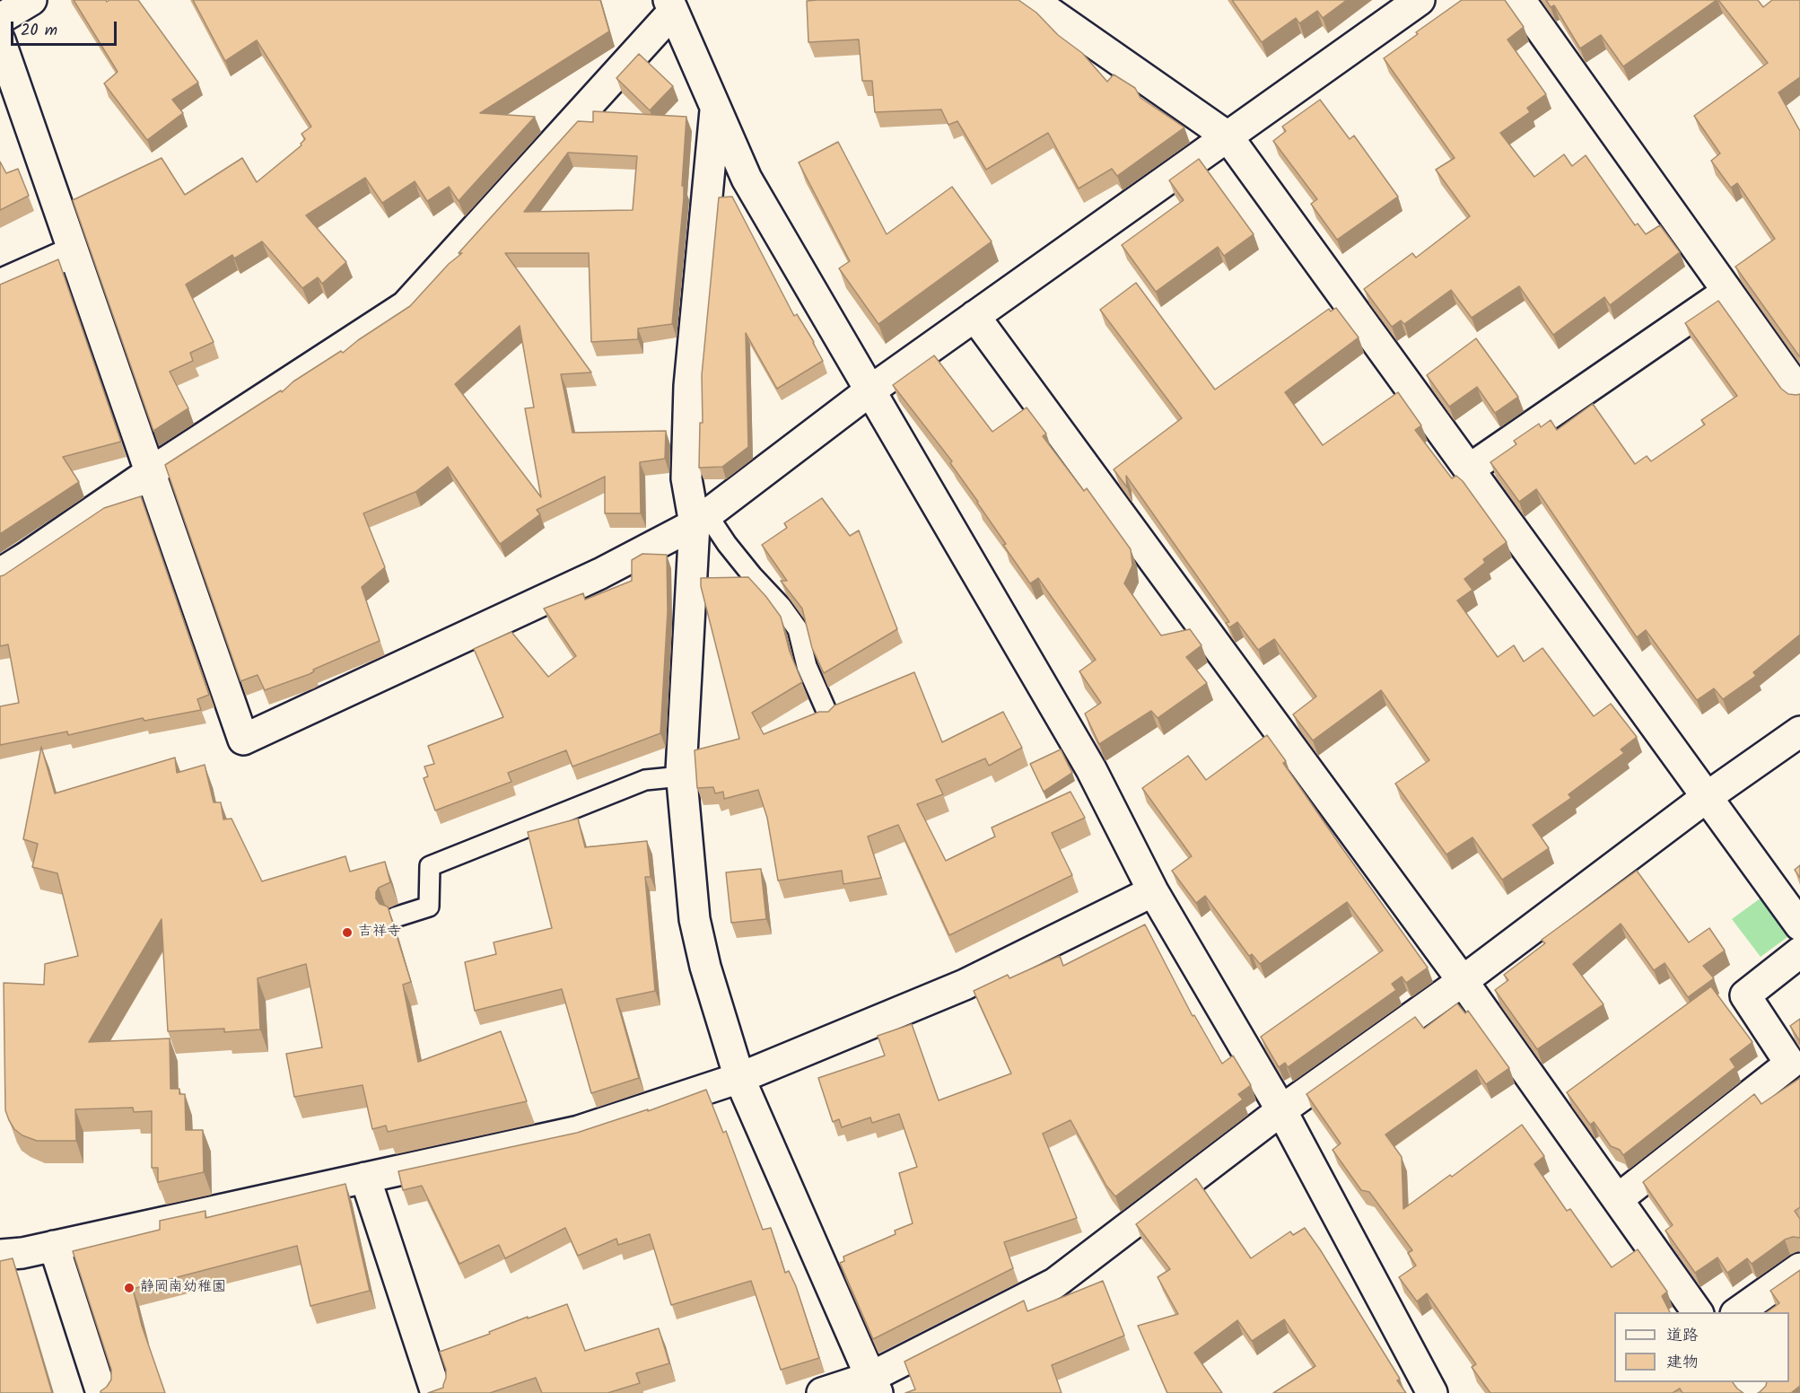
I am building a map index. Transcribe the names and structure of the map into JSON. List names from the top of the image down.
{
  "places": ["吉祥寺", "静岡南幼稚園"],
  "legend": ["道路", "建物"],
  "scale_bar": "20 m"
}
